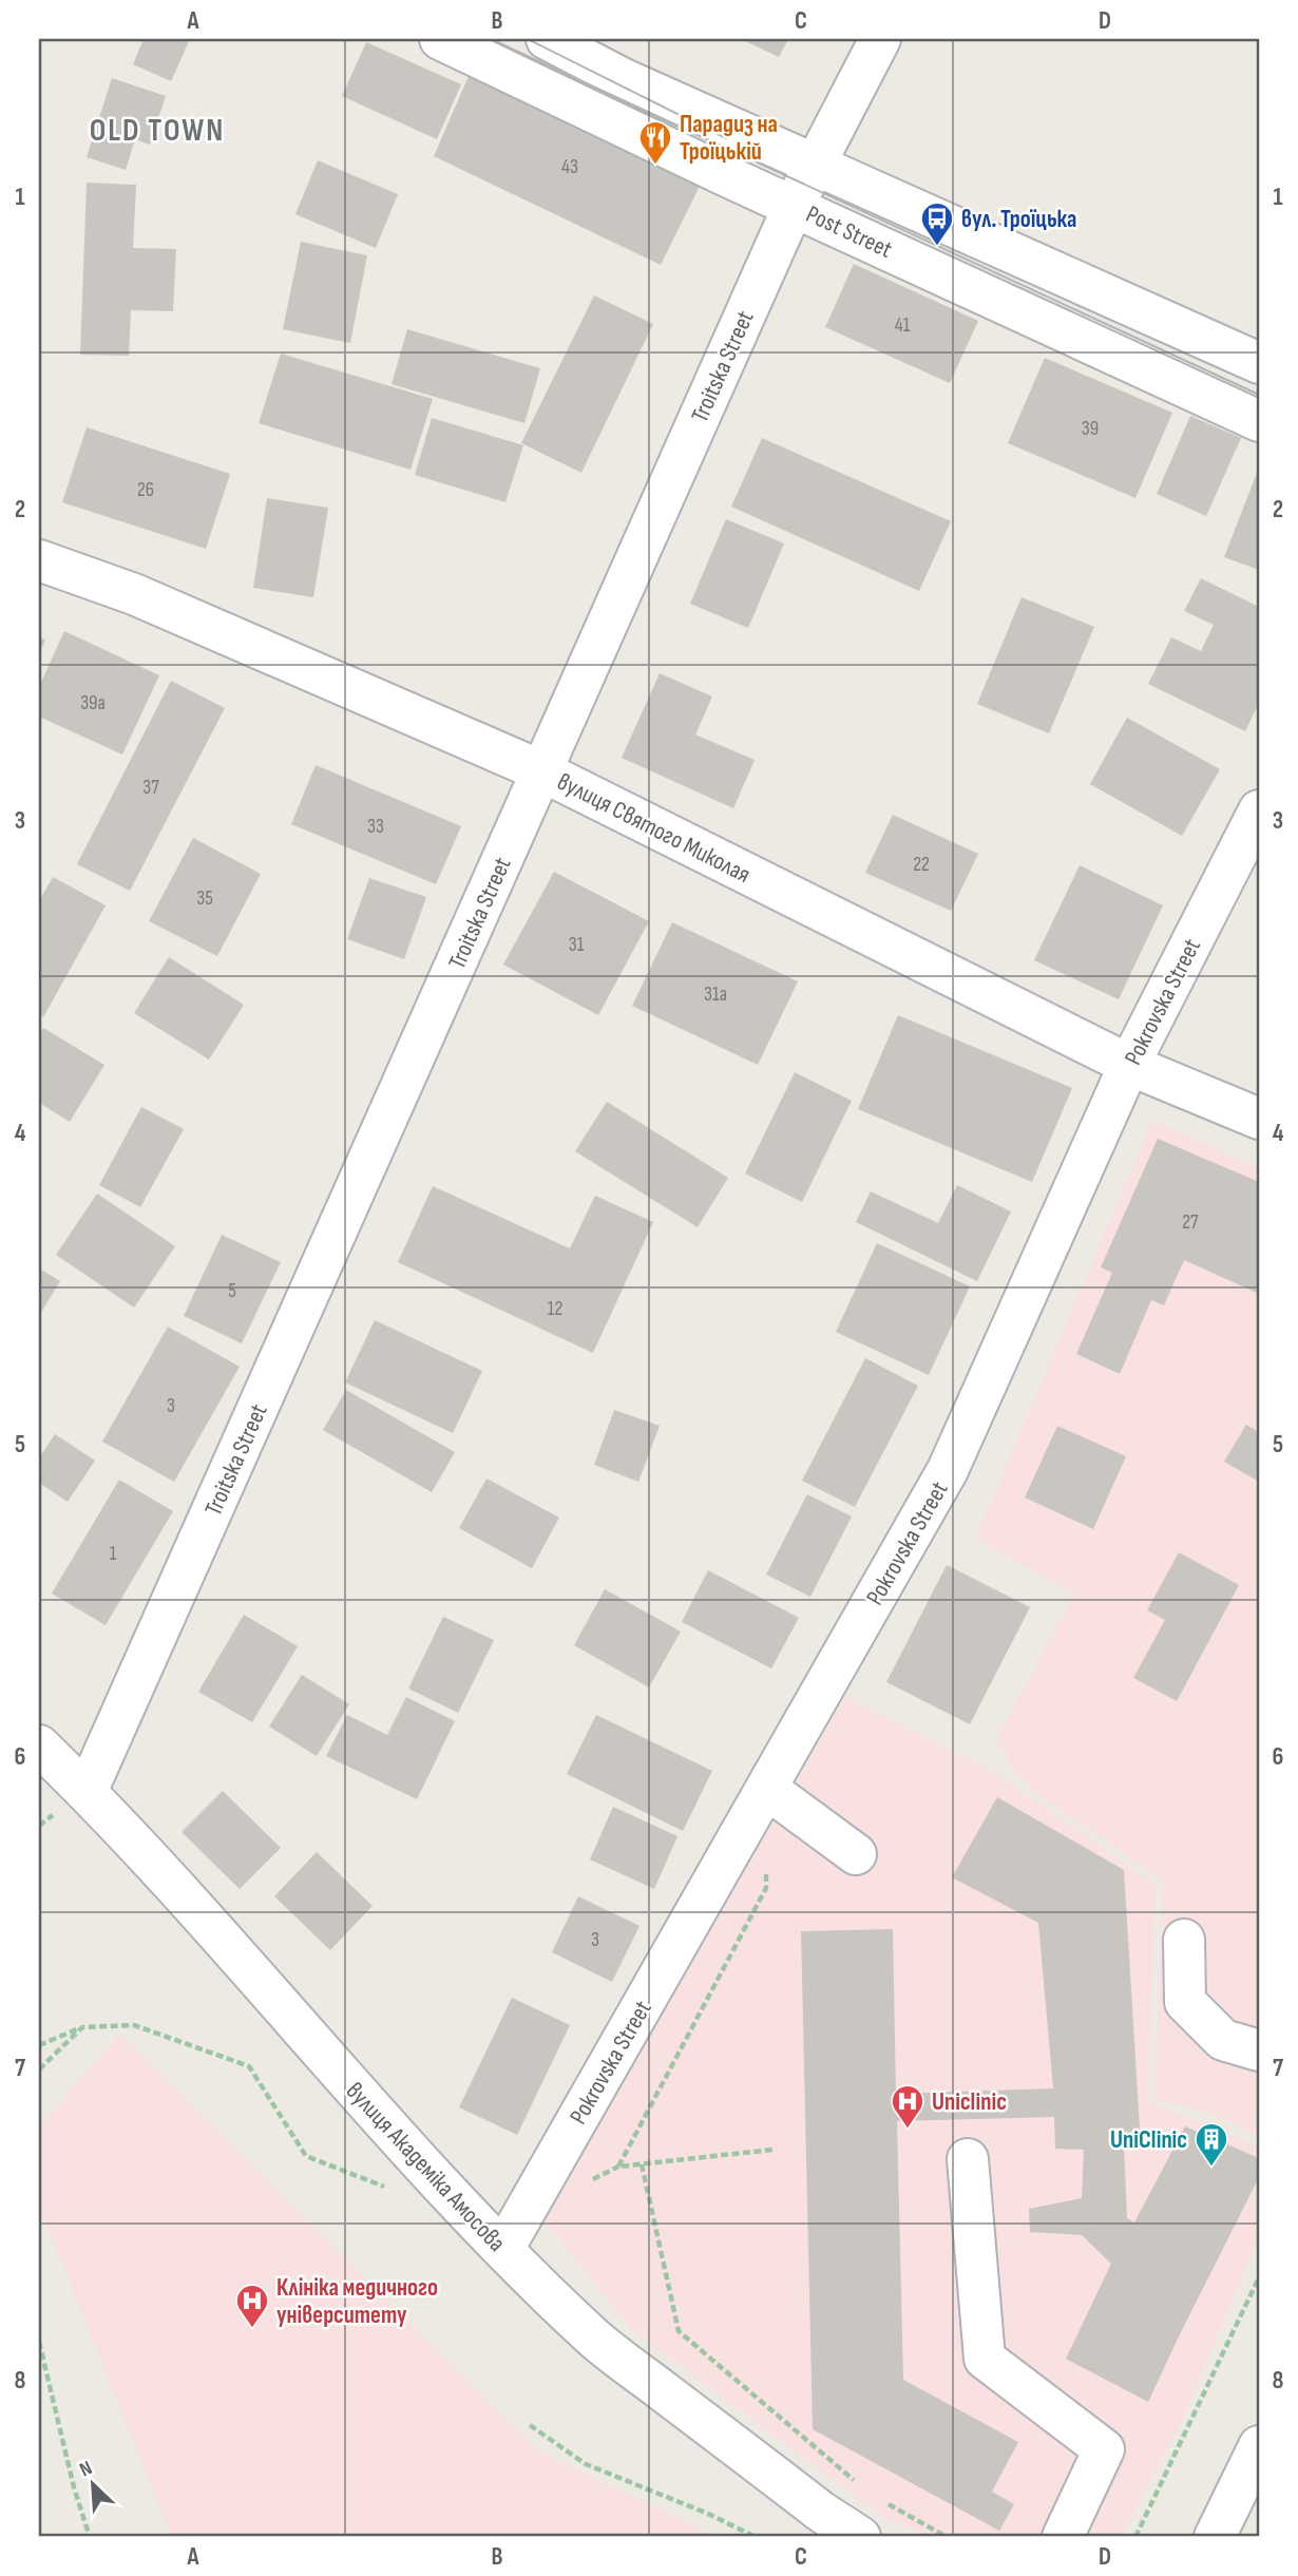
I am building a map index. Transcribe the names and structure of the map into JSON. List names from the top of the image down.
{
  "streets": {
    "street": [
      "Post Street",
      "Troitska Street",
      "вулиця Святого Миколая",
      "Pokrovska Street",
      "вулиця Академіка Амосова"
    ]
  },
  "crossings": [
    ["Post Street", "Troitska Street"],
    ["Troitska Street", "вулиця Святого Миколая"],
    ["Troitska Street", "вулиця Академіка Амосова"],
    ["вулиця Святого Миколая", "Pokrovska Street"],
    ["Pokrovska Street", "вулиця Академіка Амосова"]
  ],
  "districts": ["OLD TOWN"],
  "places": {
    "restaurant": ["Парадиз на Троїцькій"],
    "bus stop": ["вул. Троїцька"],
    "hospital": ["Uniclinic", "Клініка медичного університету"],
    "building": ["UniСlinic"]
  },
  "house_numbers": [
    "43",
    "41",
    "39",
    "26",
    "39а",
    "37",
    "33",
    "22",
    "35",
    "31",
    "31а",
    "27",
    "5",
    "12",
    "3",
    "1",
    "3"
  ],
  "north": "top left",
  "grid": {
    "columns": [
      "A",
      "B",
      "C",
      "D"
    ],
    "rows": [
      "1",
      "2",
      "3",
      "4",
      "5",
      "6",
      "7",
      "8"
    ]
  }
}
